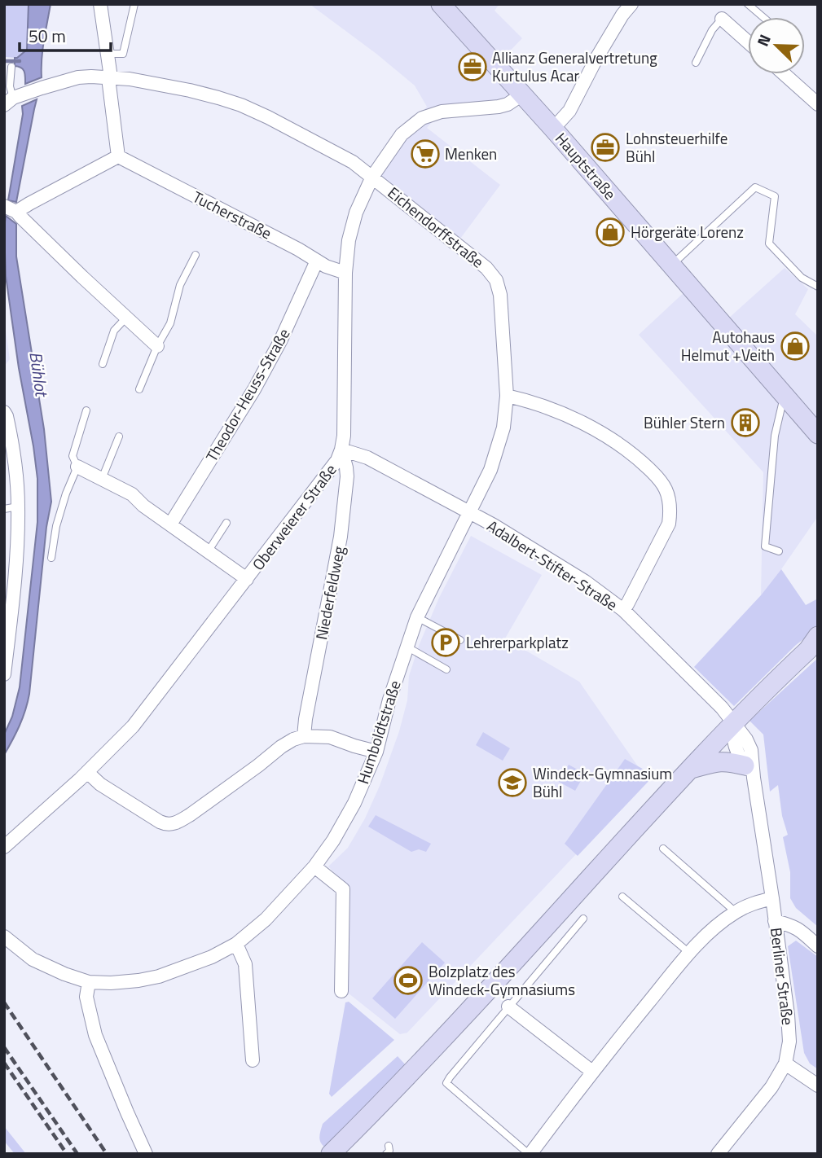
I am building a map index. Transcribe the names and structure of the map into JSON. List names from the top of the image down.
{
  "streets": {
    "street": [
      "Hauptstraße",
      "Tucherstraße",
      "Eichendorffstraße",
      "Theodor-Heuss-Straße",
      "Oberweierer Straße",
      "Adalbert-Stifter-Straße",
      "Niederfeldweg",
      "Humboldtstraße",
      "Berliner Straße"
    ]
  },
  "crossings": [
    ["Hauptstraße", "Oberweierer Straße"],
    ["Tucherstraße", "Theodor-Heuss-Straße"],
    ["Tucherstraße", "Oberweierer Straße"],
    ["Eichendorffstraße", "Oberweierer Straße"],
    ["Eichendorffstraße", "Adalbert-Stifter-Straße"],
    ["Eichendorffstraße", "Humboldtstraße"],
    ["Oberweierer Straße", "Adalbert-Stifter-Straße"],
    ["Oberweierer Straße", "Niederfeldweg"],
    ["Adalbert-Stifter-Straße", "Niederfeldweg"],
    ["Adalbert-Stifter-Straße", "Humboldtstraße"],
    ["Adalbert-Stifter-Straße", "Berliner Straße"]
  ],
  "water": ["Bühlot"],
  "places": {
    "office": ["Allianz Generalvertretung Kurtulus Acar", "Lohnsteuerhilfe Bühl"],
    "supermarket": ["Menken"],
    "shop": ["Hörgeräte Lorenz", "Autohaus Helmut +Veith"],
    "building": ["Bühler Stern"],
    "parking": ["Lehrerparkplatz"],
    "school or university": ["Windeck-Gymnasium Bühl"],
    "sports": ["Bolzplatz des Windeck-Gymnasiums"]
  },
  "scale_bar": "50 m",
  "north": "top left"
}
